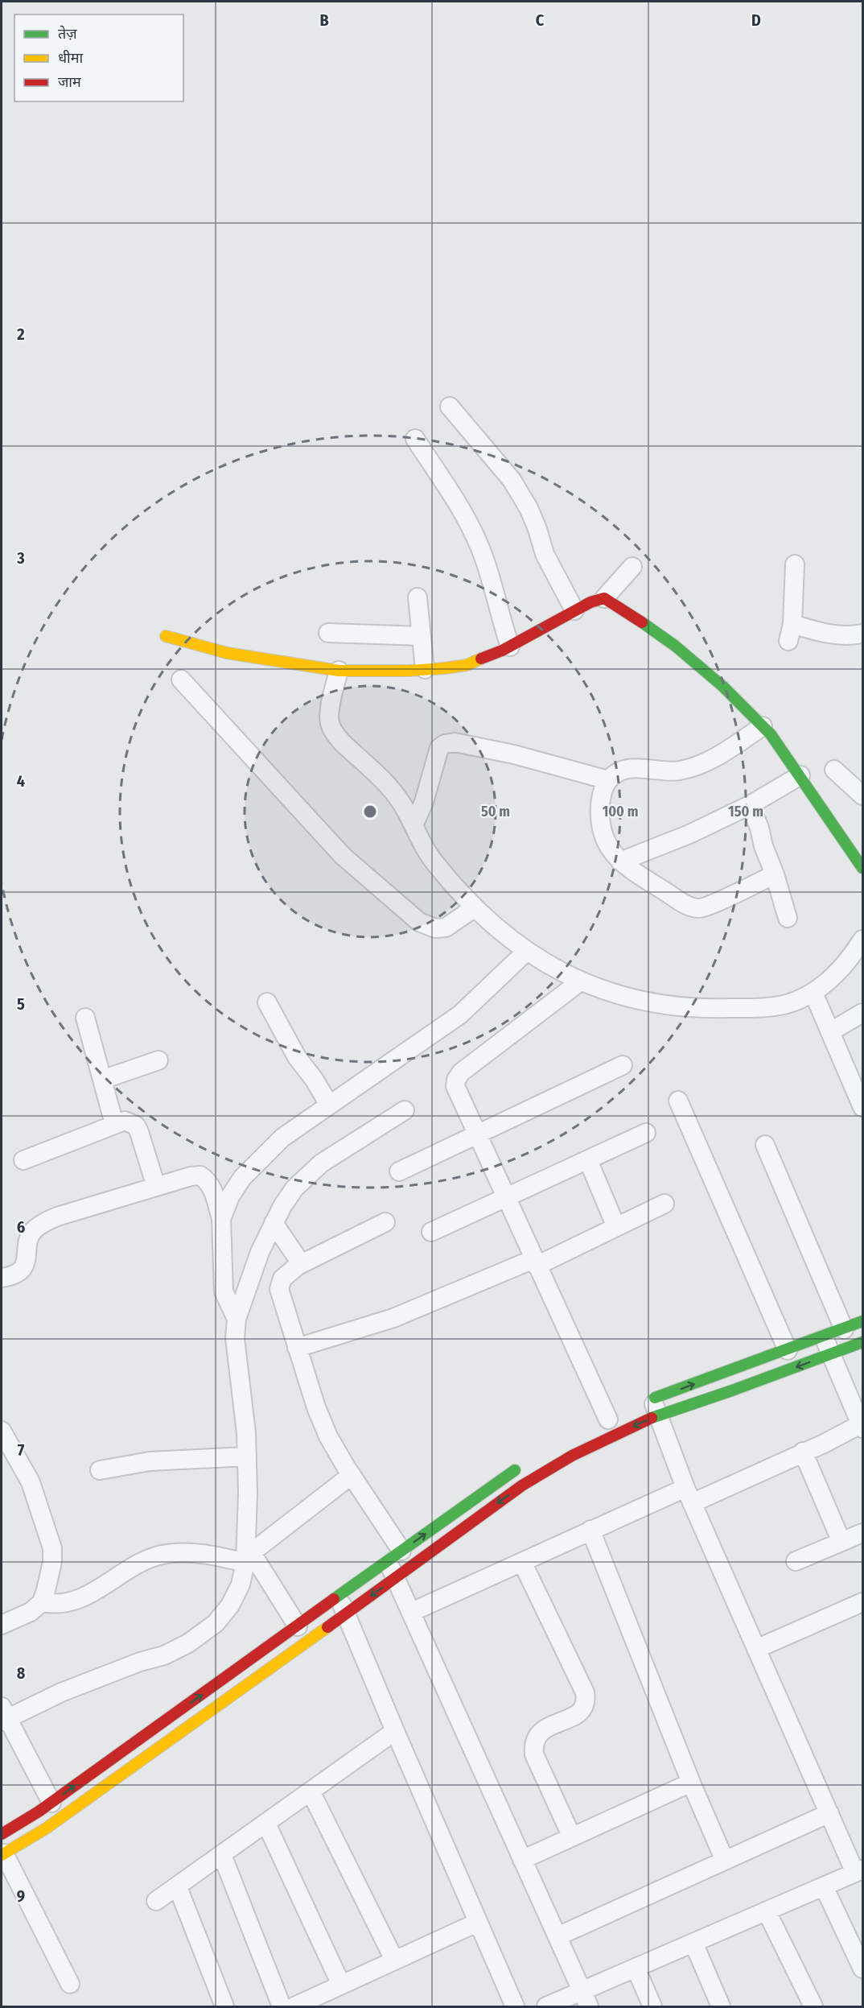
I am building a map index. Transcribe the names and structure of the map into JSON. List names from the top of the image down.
{
  "legend": ["तेज़", "धीमा", "जाम"],
  "grid": {
    "columns": ["B", "C", "D"],
    "rows": [
      "2",
      "3",
      "4",
      "5",
      "6",
      "7",
      "8",
      "9"
    ]
  },
  "rings": ["50 m", "100 m", "150 m"]
}
